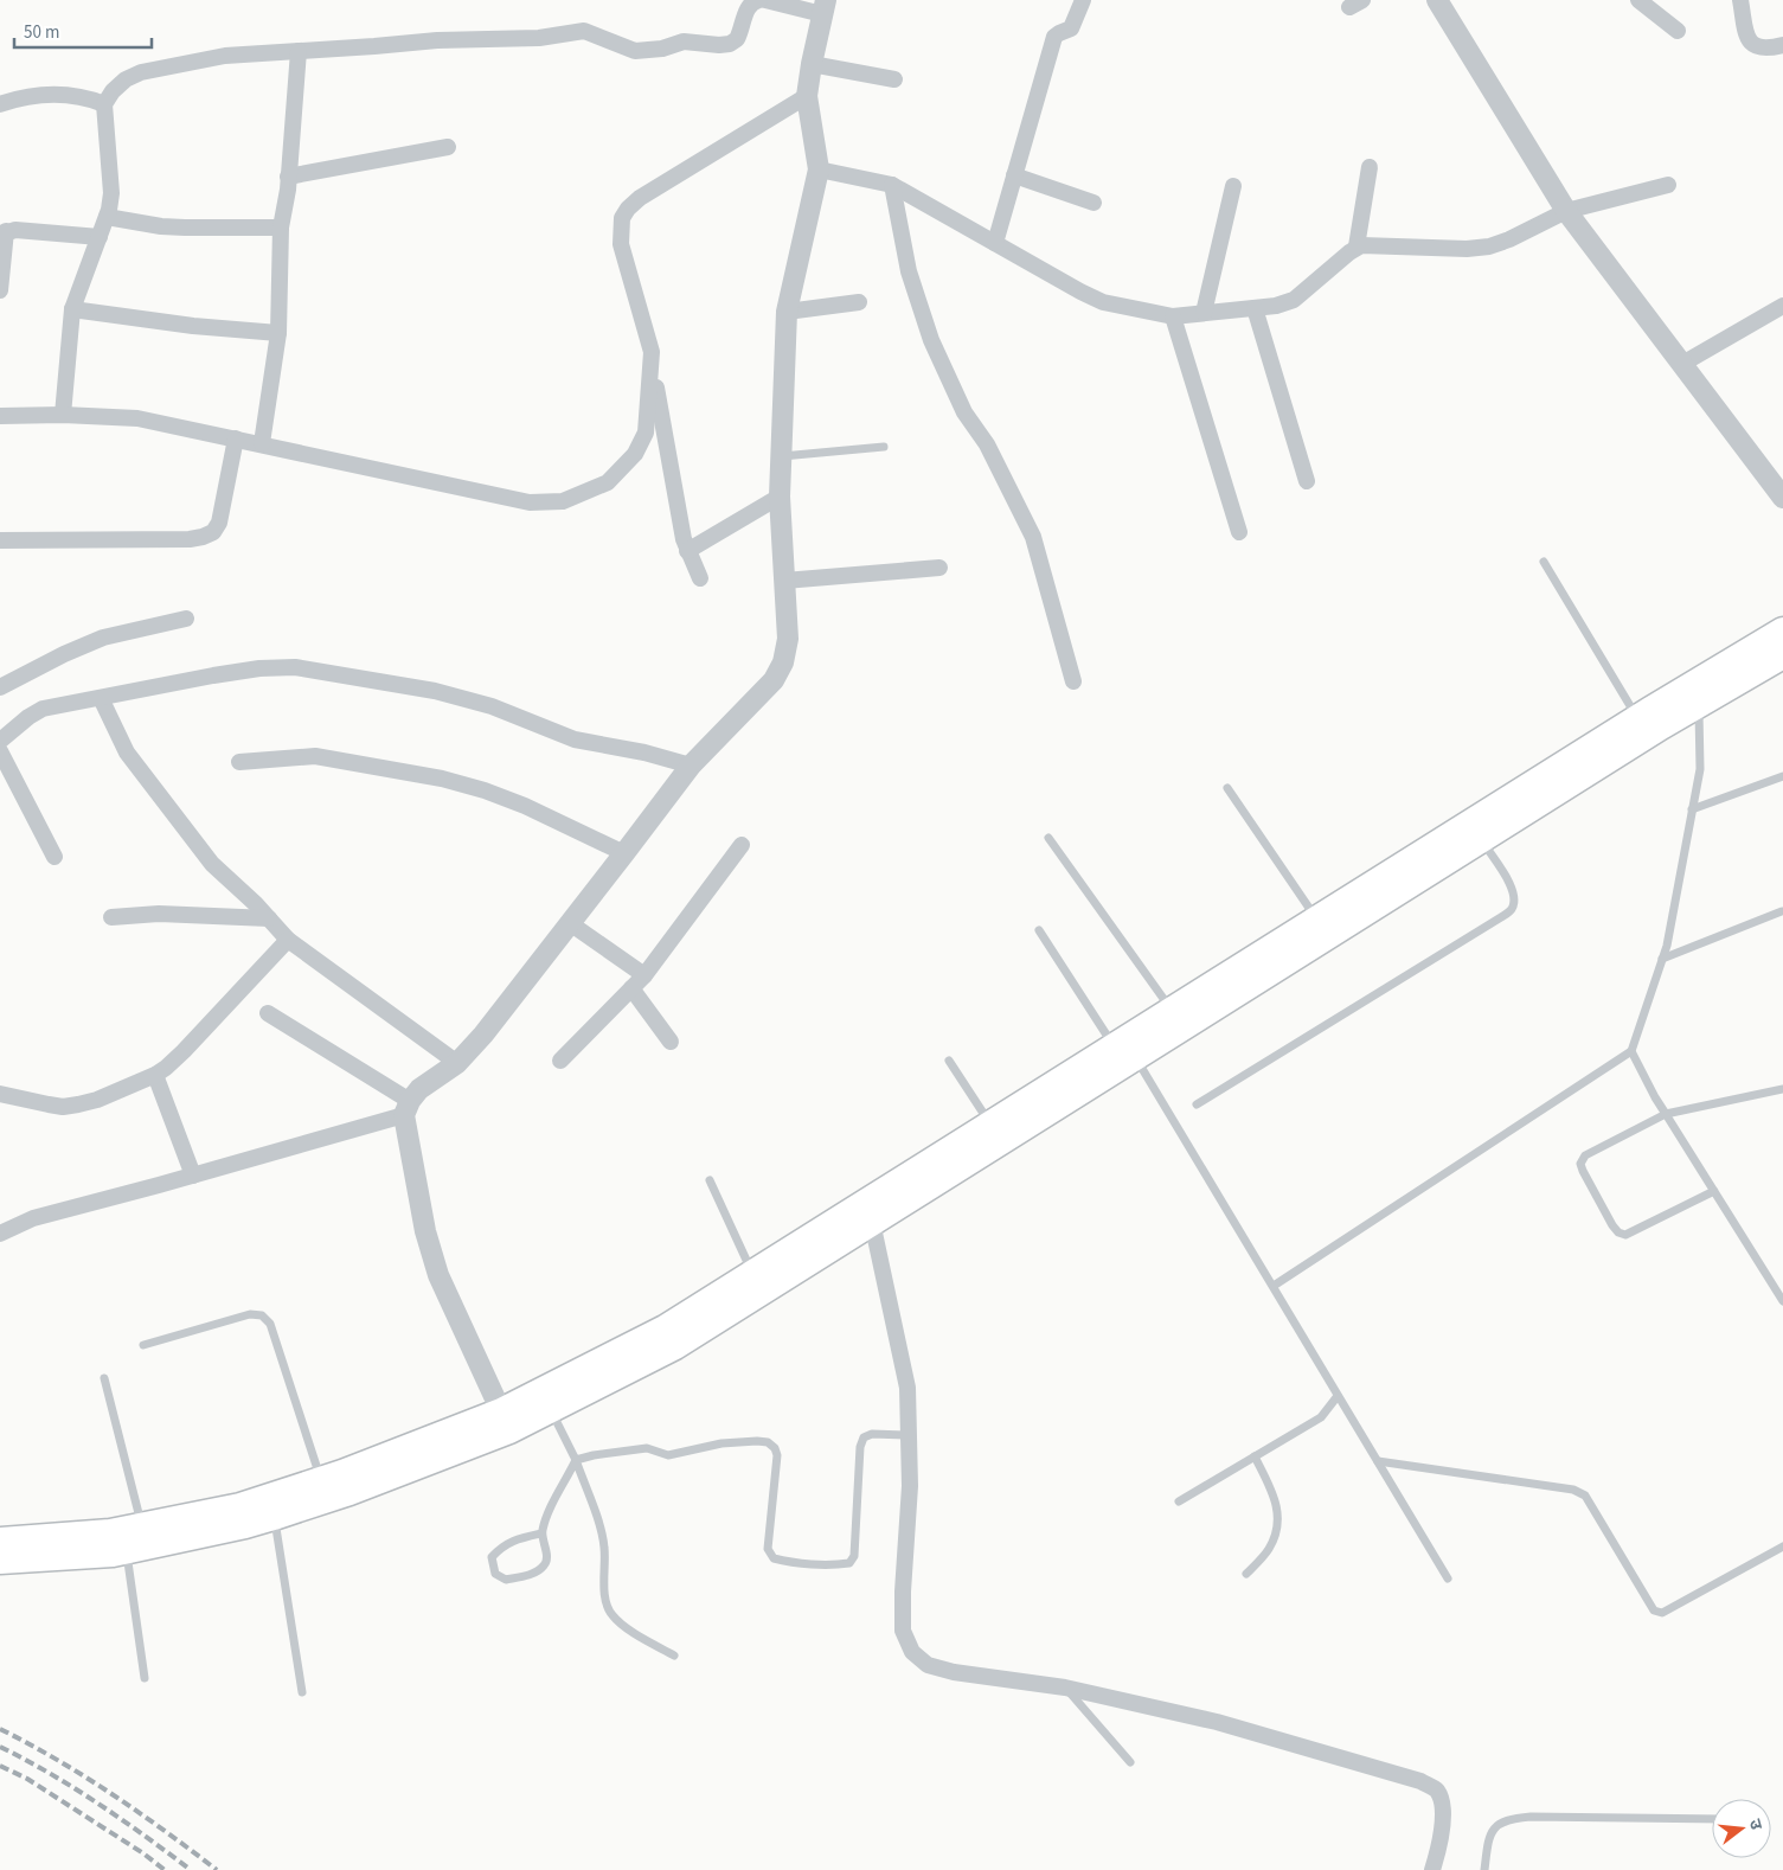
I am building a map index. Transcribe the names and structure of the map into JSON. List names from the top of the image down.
{
  "scale_bar": "50 m",
  "north": "right"
}
